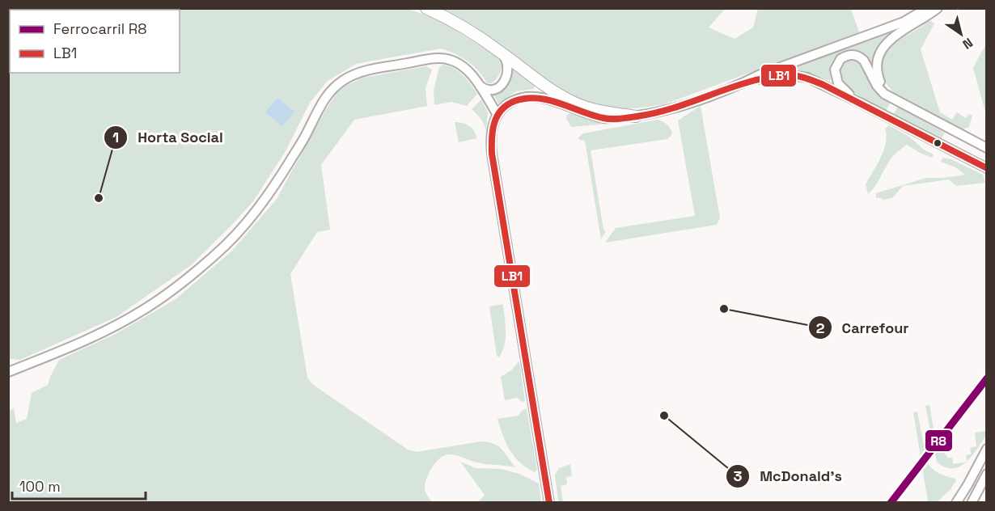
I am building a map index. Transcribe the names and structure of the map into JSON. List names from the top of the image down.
{
  "places": ["Horta Social", "Carrefour", "McDonald's"],
  "lines": ["transit line LB1", "rail line R8"],
  "legend": ["Ferrocarril R8", "LB1"],
  "scale_bar": "100 m",
  "north": "bottom right"
}
